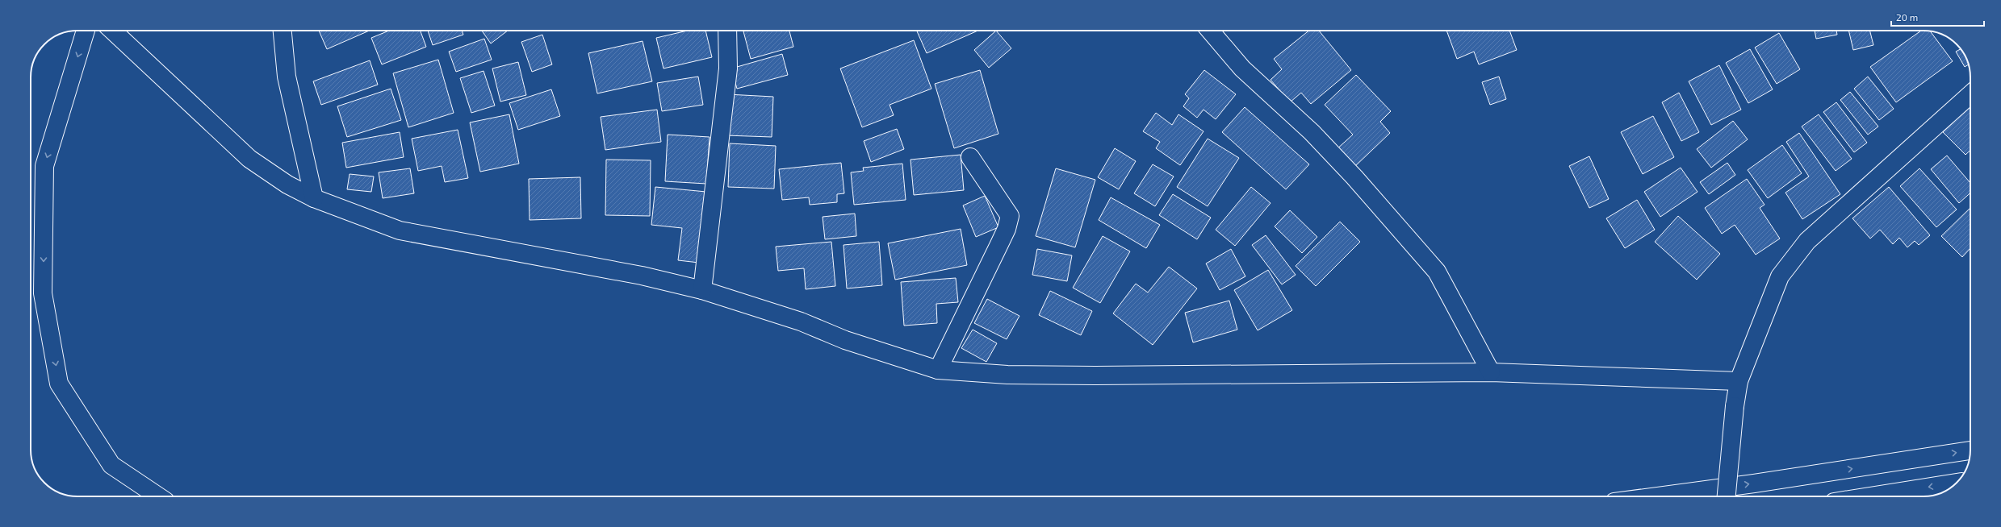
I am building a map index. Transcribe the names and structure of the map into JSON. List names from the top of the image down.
{
  "scale_bar": "20 m"
}
